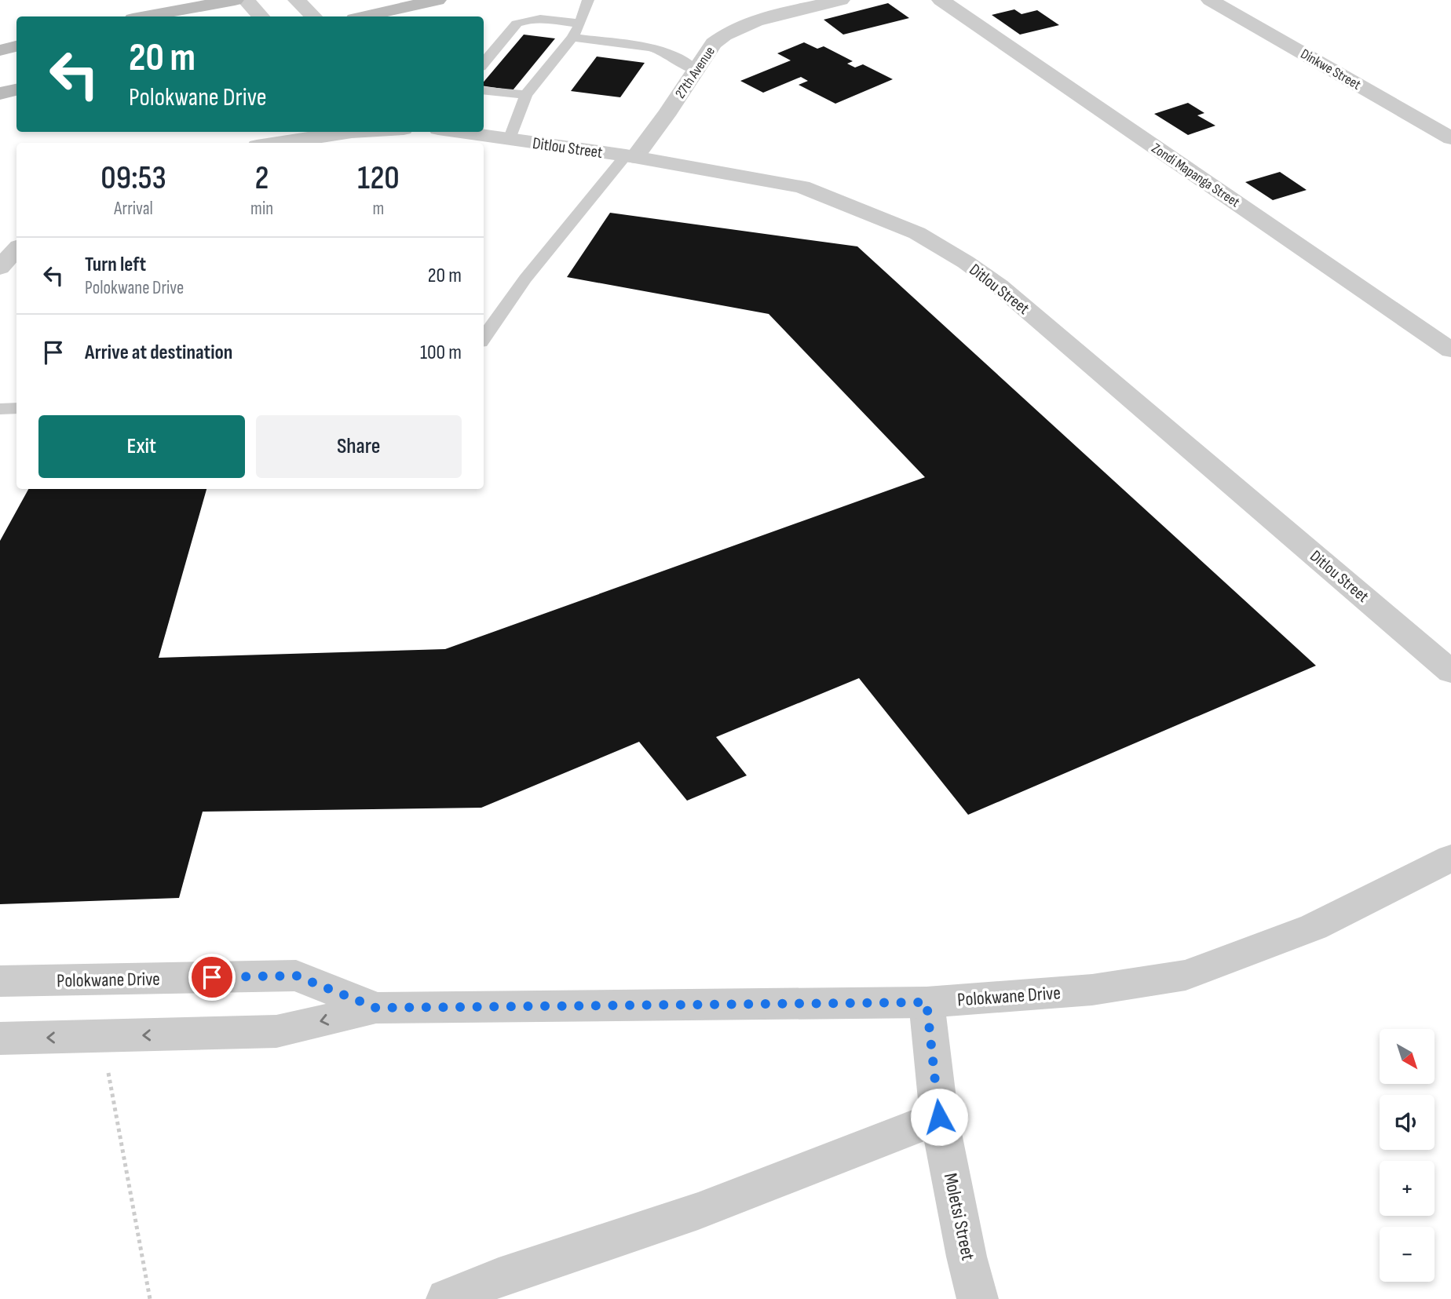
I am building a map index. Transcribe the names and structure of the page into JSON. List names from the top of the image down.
{
  "streets": {
    "street": [
      "Dinkwe Street",
      "27th Avenue",
      "Ditlou Street",
      "Zondi Mapanga Street",
      "Polokwane Drive",
      "Moletsi Street"
    ]
  },
  "crossings": [
    ["27th Avenue", "Ditlou Street"],
    ["Polokwane Drive", "Moletsi Street"]
  ],
  "north": "bottom right",
  "page": {
    "turn": ["20 m", "Polokwane Drive"],
    "eta": [
      "09:53",
      "Arrival",
      "2",
      "min",
      "120",
      "m"
    ],
    "list": [
      {
        "name": "Turn left",
        "note": "Polokwane Drive",
        "value": "20 m"
      },
      {
        "name": "Arrive at destination",
        "value": "100 m"
      }
    ],
    "buttons": ["Exit", "Share"],
    "map_buttons": ["+", "−"]
  }
}
